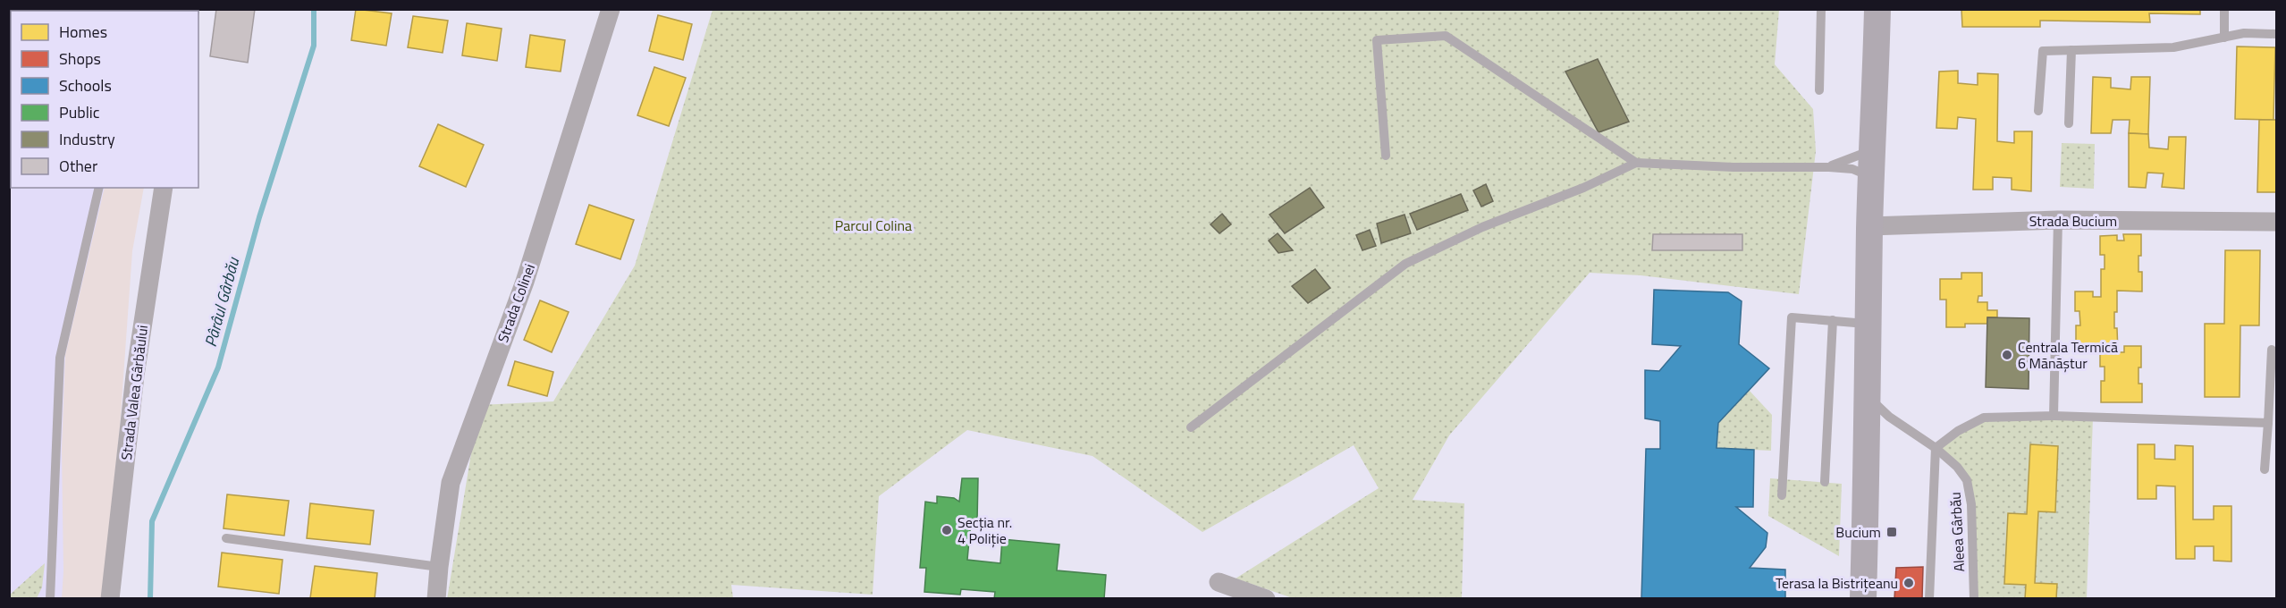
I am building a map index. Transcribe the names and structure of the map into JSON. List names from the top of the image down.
{
  "streets": {
    "street": ["Strada Bucium", "Strada Colinei", "Strada Valea Gârbăului"],
    "lane": ["Aleea Gârbău"]
  },
  "water": ["Pârâul Gârbău"],
  "parks": ["Parcul Colina"],
  "places": {
    "other": ["Centrala Termică 6 Mănăștur", "Secția nr. 4 Poliție", "Terasa la Bistrițeanu"],
    "transit": ["Bucium"]
  },
  "legend": [
    "Homes",
    "Shops",
    "Schools",
    "Public",
    "Industry",
    "Other"
  ]
}
